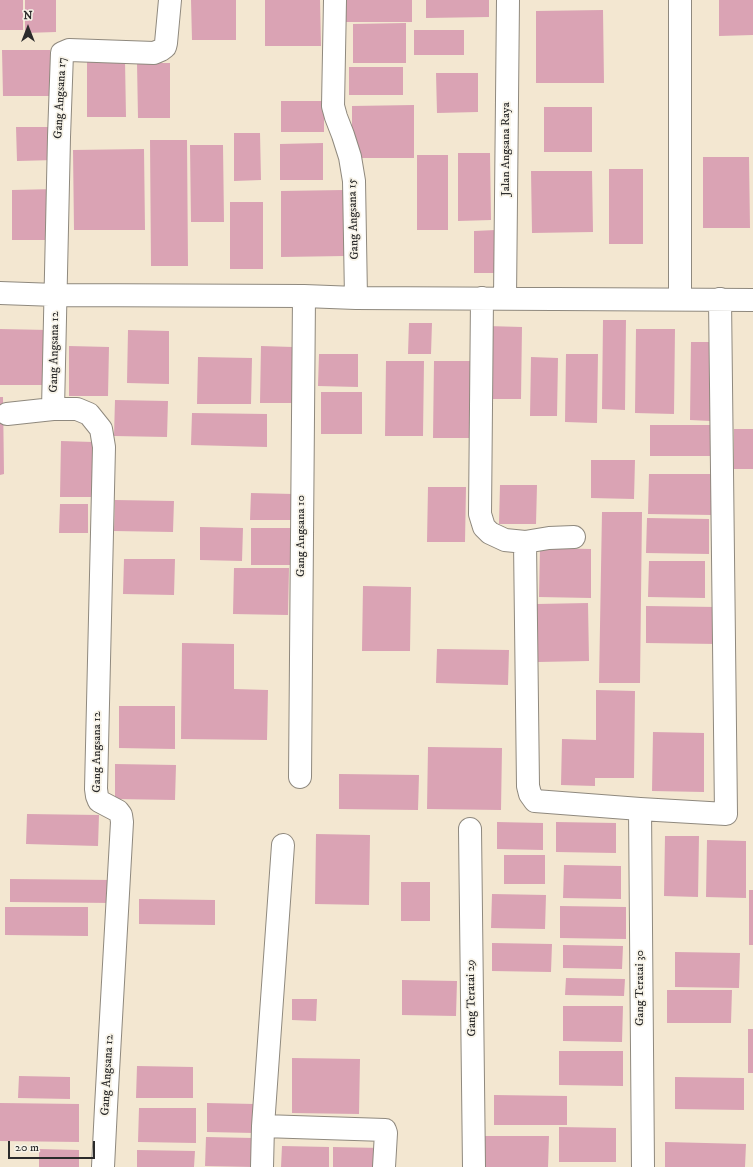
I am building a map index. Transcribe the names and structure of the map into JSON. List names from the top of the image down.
{
  "streets": {
    "street": [
      "Gang Angsana 17",
      "Jalan Angsana Raya",
      "Gang Angsana 15",
      "Gang Angsana 12",
      "Gang Angsana 10",
      "Gang Teratai 30",
      "Gang Teratai 29"
    ]
  },
  "crossings": [
    ["Gang Angsana 17", "Gang Angsana 12"]
  ],
  "scale_bar": "20 m",
  "north": "top"
}
